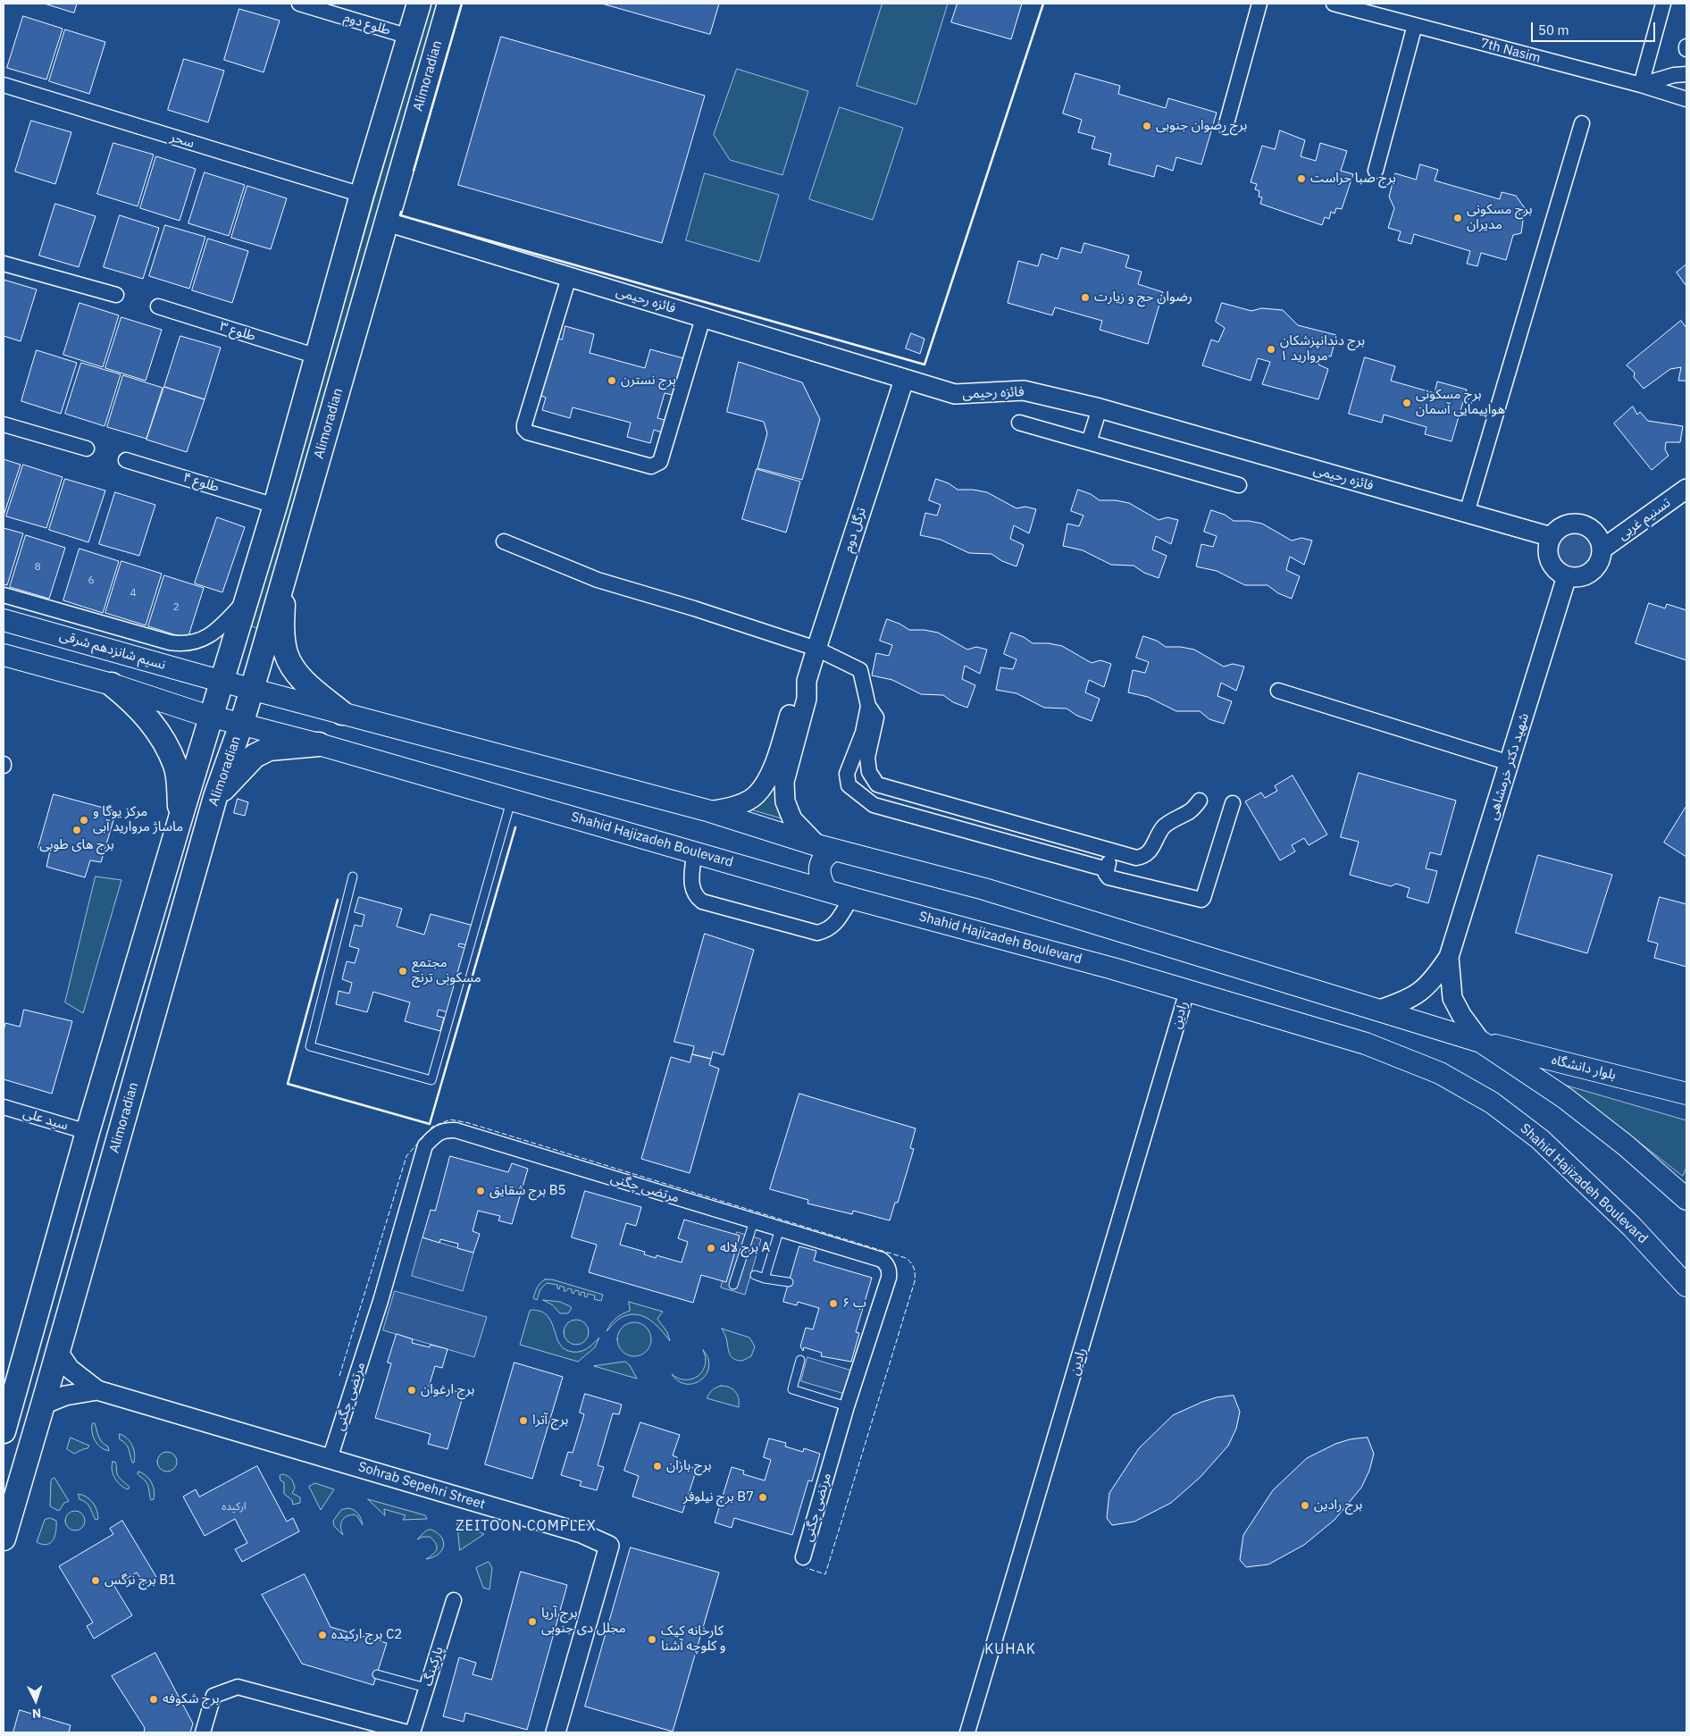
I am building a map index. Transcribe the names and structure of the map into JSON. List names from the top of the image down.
{
  "streets": {
    "main road": [
      "Alimoradian",
      "نسیم شانزدهم شرقی",
      "Shahid Hajizadeh Boulevard",
      "بلوار دانشگاه"
    ],
    "street": [
      "طلوع دوم",
      "7th Nasim",
      "سحر",
      "فائزه رحیمی",
      "طلوع ۳",
      "طلوع ۴",
      "تسنیم غربی",
      "ترگل دوم",
      "شهید دکتر خرمشاهی",
      "رادین",
      "سید علی",
      "مرتضی چگنی",
      "Sohrab Sepehri Street",
      "پارکینگ"
    ]
  },
  "crossings": [
    ["طلوع دوم", "Alimoradian"],
    ["Alimoradian", "سحر"],
    ["Alimoradian", "فائزه رحیمی"],
    ["Alimoradian", "طلوع ۳"],
    ["Alimoradian", "طلوع ۴"],
    ["Alimoradian", "نسیم شانزدهم شرقی"],
    ["Alimoradian", "Shahid Hajizadeh Boulevard"],
    ["Alimoradian", "سید علی"],
    ["Alimoradian", "Sohrab Sepehri Street"],
    ["فائزه رحیمی", "تسنیم غربی"],
    ["فائزه رحیمی", "ترگل دوم"],
    ["فائزه رحیمی", "شهید دکتر خرمشاهی"],
    ["تسنیم غربی", "شهید دکتر خرمشاهی"],
    ["شهید دکتر خرمشاهی", "بلوار دانشگاه"],
    ["Shahid Hajizadeh Boulevard", "رادین"],
    ["مرتضی چگنی", "Sohrab Sepehri Street"]
  ],
  "districts": ["ZEITOON COMPLEX", "KUHAK"],
  "places": [
    "برج رضوان جنوبی",
    "برج صبا حراست",
    "برج مسکونی مدیران",
    "رضوان حج و زیارت",
    "برج دندانپزشکان مروارید ۱",
    "برج نسترن",
    "برج مسکونی هواپیمایی آسمان",
    "مرکز یوگا و ماساژ مروارید آبی",
    "برج های طوبی",
    "مجتمع مسکونی ترنج",
    "برج شقایق B5",
    "برج لاله A",
    "ب ۶",
    "برج ارغوان",
    "برج آترا",
    "برج باران",
    "برج نیلوفر B7",
    "برج رادین",
    "برج نرگس B1",
    "برج آریا مجلل دی جنوبی",
    "برج ارکیده C2",
    "کارخانه کیک و کلوچه آشنا",
    "برج شکوفه"
  ],
  "house_numbers": [
    "8",
    "6",
    "4",
    "2",
    "ارکیده"
  ],
  "scale_bar": "50 m",
  "north": "bottom"
}
